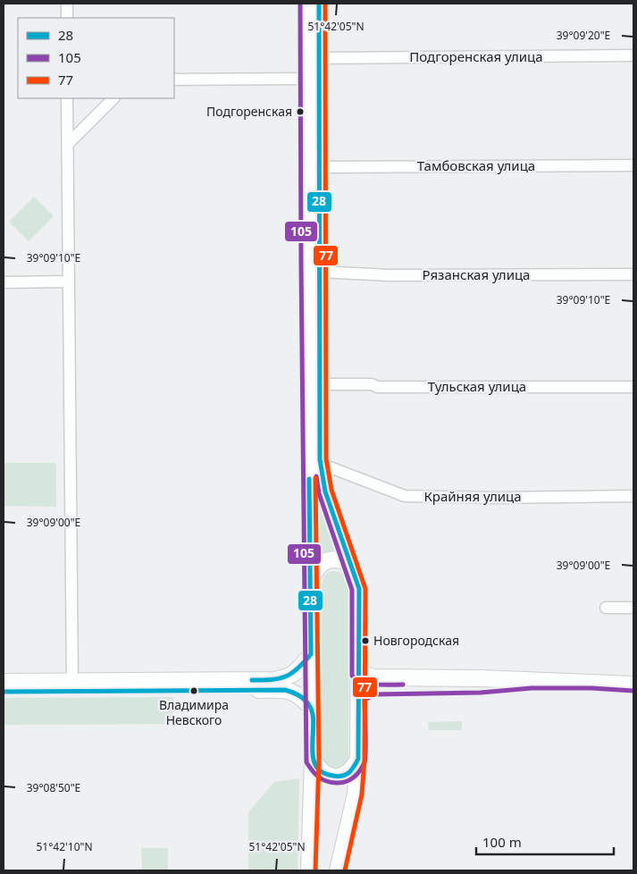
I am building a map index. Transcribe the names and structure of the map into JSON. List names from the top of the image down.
{
  "streets": {
    "street": [
      "Подгоренская улица",
      "Тамбовская улица",
      "Рязанская улица",
      "Тульская улица",
      "Крайняя улица"
    ]
  },
  "places": ["Подгоренская", "Новгородская", "Владимира Невского"],
  "lines": ["transit line 28", "transit line 105", "transit line 77"],
  "legend": ["28", "105", "77"],
  "scale_bar": "100 m",
  "coordinates": [
    "51°42'05\"N",
    "39°09'20\"E",
    "39°09'10\"E",
    "39°09'00\"E",
    "39°08'50\"E",
    "51°42'10\"N"
  ]
}
